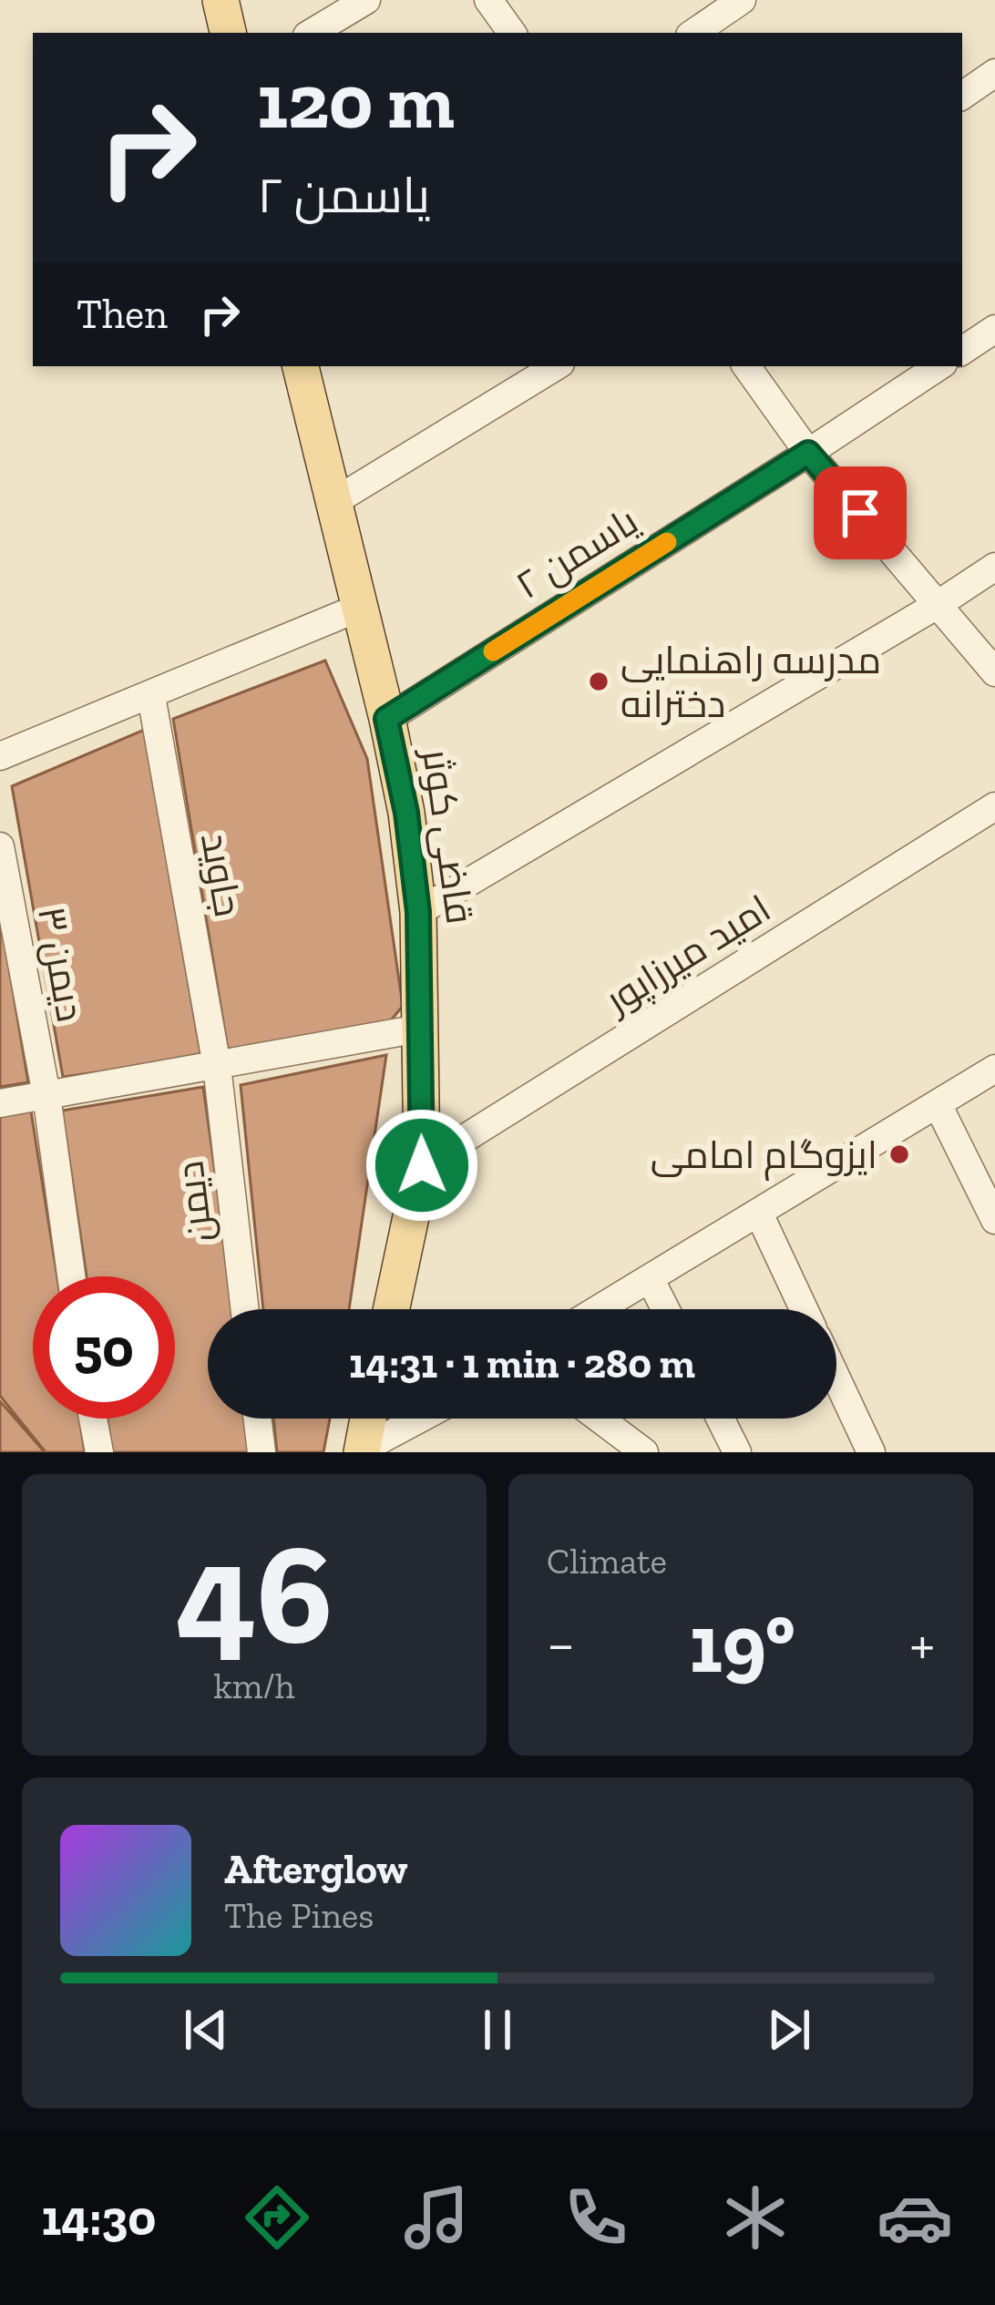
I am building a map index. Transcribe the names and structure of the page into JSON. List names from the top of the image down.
{
  "streets": {
    "main road": ["قاضی کوثر"],
    "street": [
      "یاسمن ۲",
      "جاوید",
      "امید میرزاپور",
      "دیمن ۳",
      "دیمن"
    ]
  },
  "crossings": [
    ["یاسمن ۲", "قاضی کوثر"],
    ["قاضی کوثر", "امید میرزاپور"],
    ["جاوید", "دیمن"]
  ],
  "places": ["مدرسه راهنمایی دخترانه", "ایزوگام امامی"],
  "page": {
    "turn": ["120 m", "یاسمن ۲"],
    "then": "Then",
    "limit": "50",
    "trip": "14:31 · 1 min · 280 m",
    "tile": [
      ["46", "km/h"],
      "Climate"
    ],
    "heat": ["−", "19°", "+"],
    "song": ["Afterglow", "The Pines"],
    "tabs": "14:30"
  }
}
